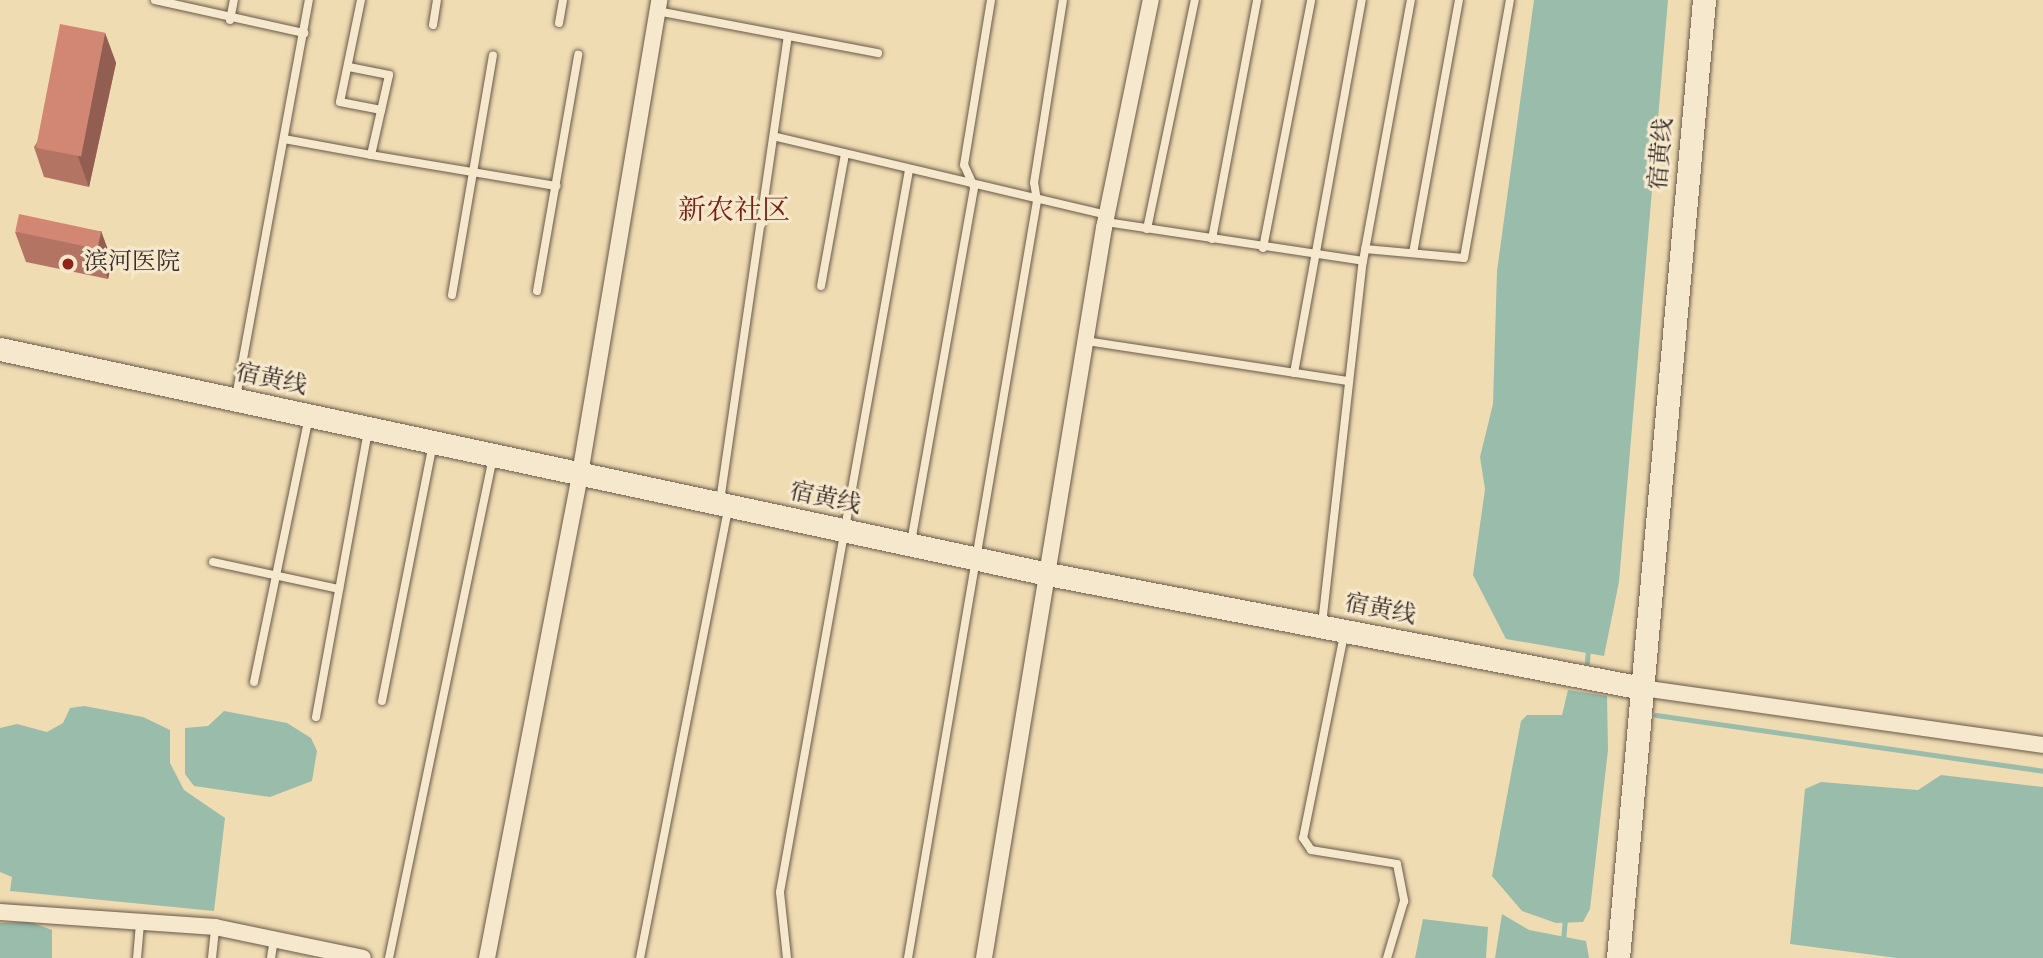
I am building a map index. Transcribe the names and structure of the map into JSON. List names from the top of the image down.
{
  "streets": {
    "main road": ["宿黄线"]
  },
  "districts": ["新农社区"],
  "places": ["滨河医院"]
}
